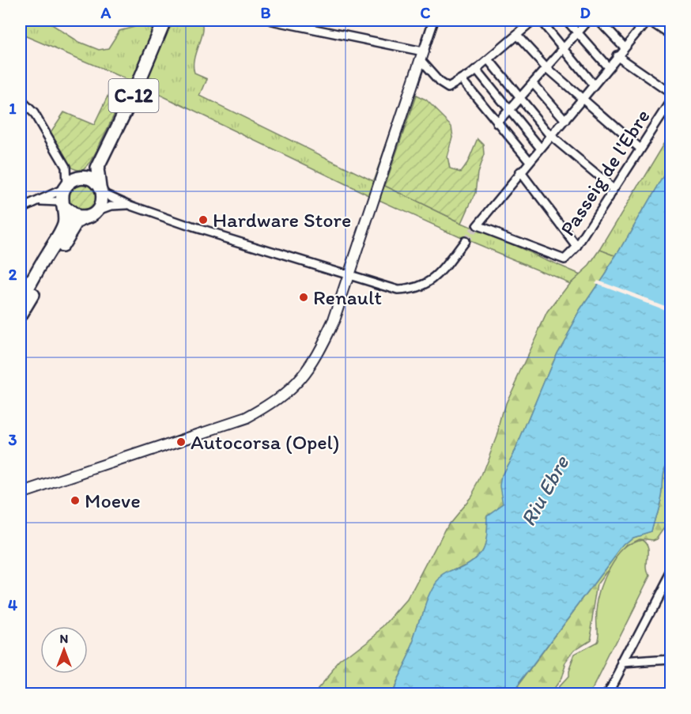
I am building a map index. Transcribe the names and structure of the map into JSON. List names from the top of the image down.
{
  "streets": {
    "main road": ["C-12"],
    "street": ["Passeig de l'Ebre"]
  },
  "water": ["Riu Ebre"],
  "places": [
    "Hardware Store",
    "Renault",
    "Autocorsa (Opel)",
    "Moeve"
  ],
  "north": "top",
  "grid": {
    "columns": [
      "A",
      "B",
      "C",
      "D"
    ],
    "rows": [
      "1",
      "2",
      "3",
      "4"
    ]
  }
}
